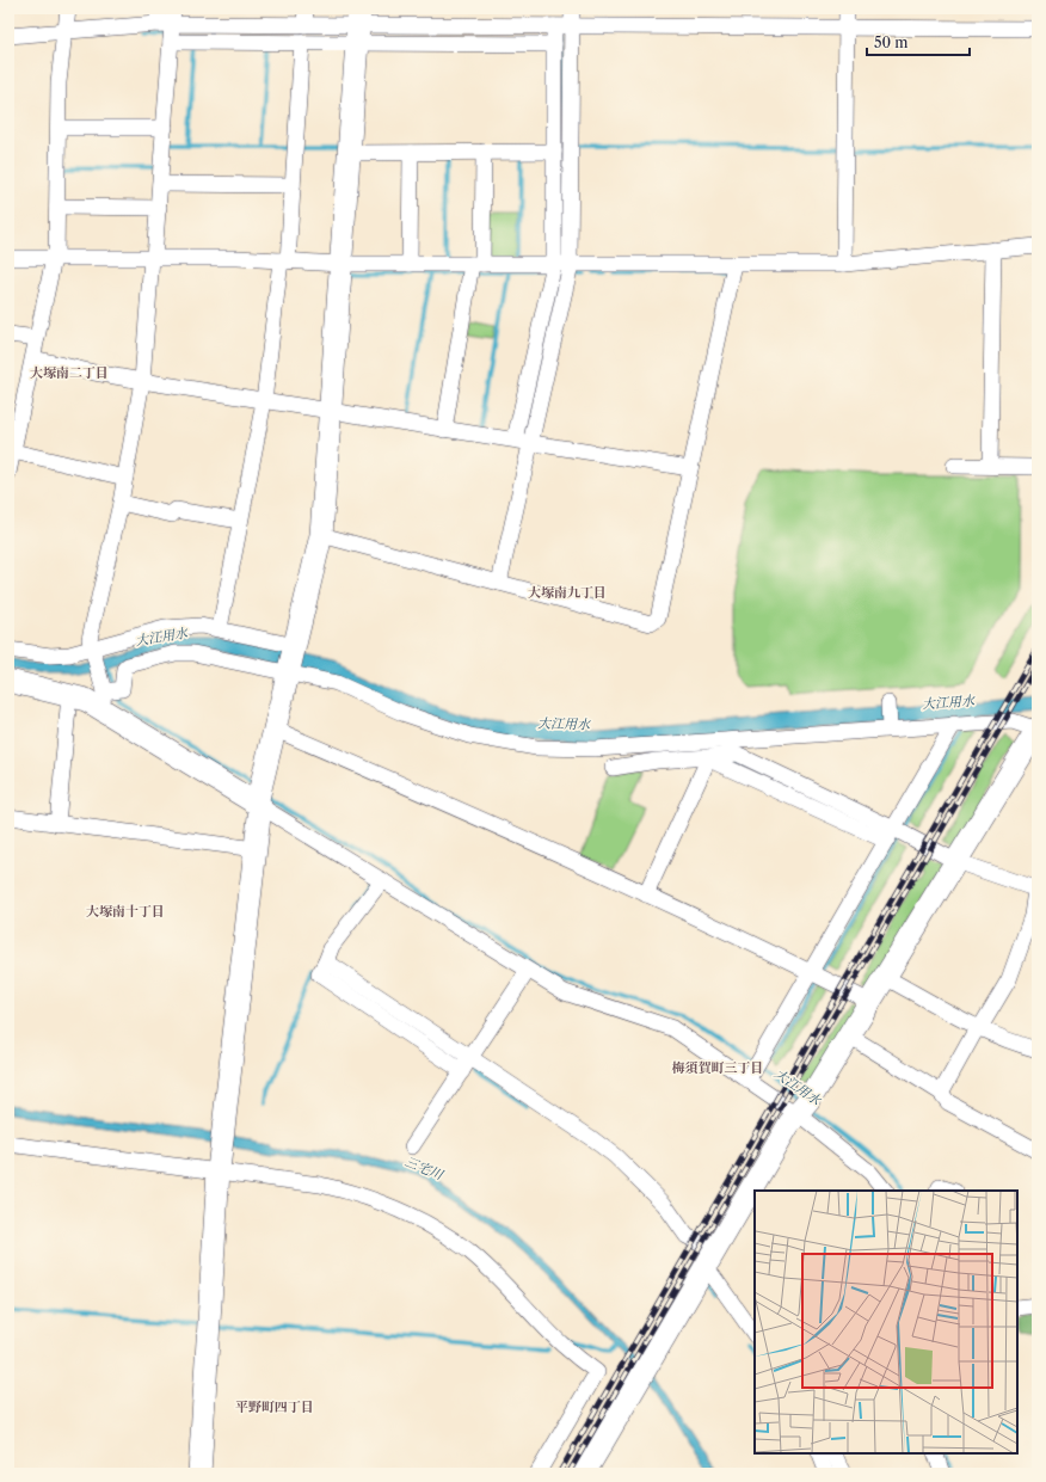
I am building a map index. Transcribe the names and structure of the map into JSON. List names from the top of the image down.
{
  "districts": [
    "大塚南二丁目",
    "大塚南九丁目",
    "大塚南十丁目",
    "梅須賀町三丁目",
    "平野町四丁目"
  ],
  "water": ["大江用水", "三宅川"],
  "scale_bar": "50 m"
}
